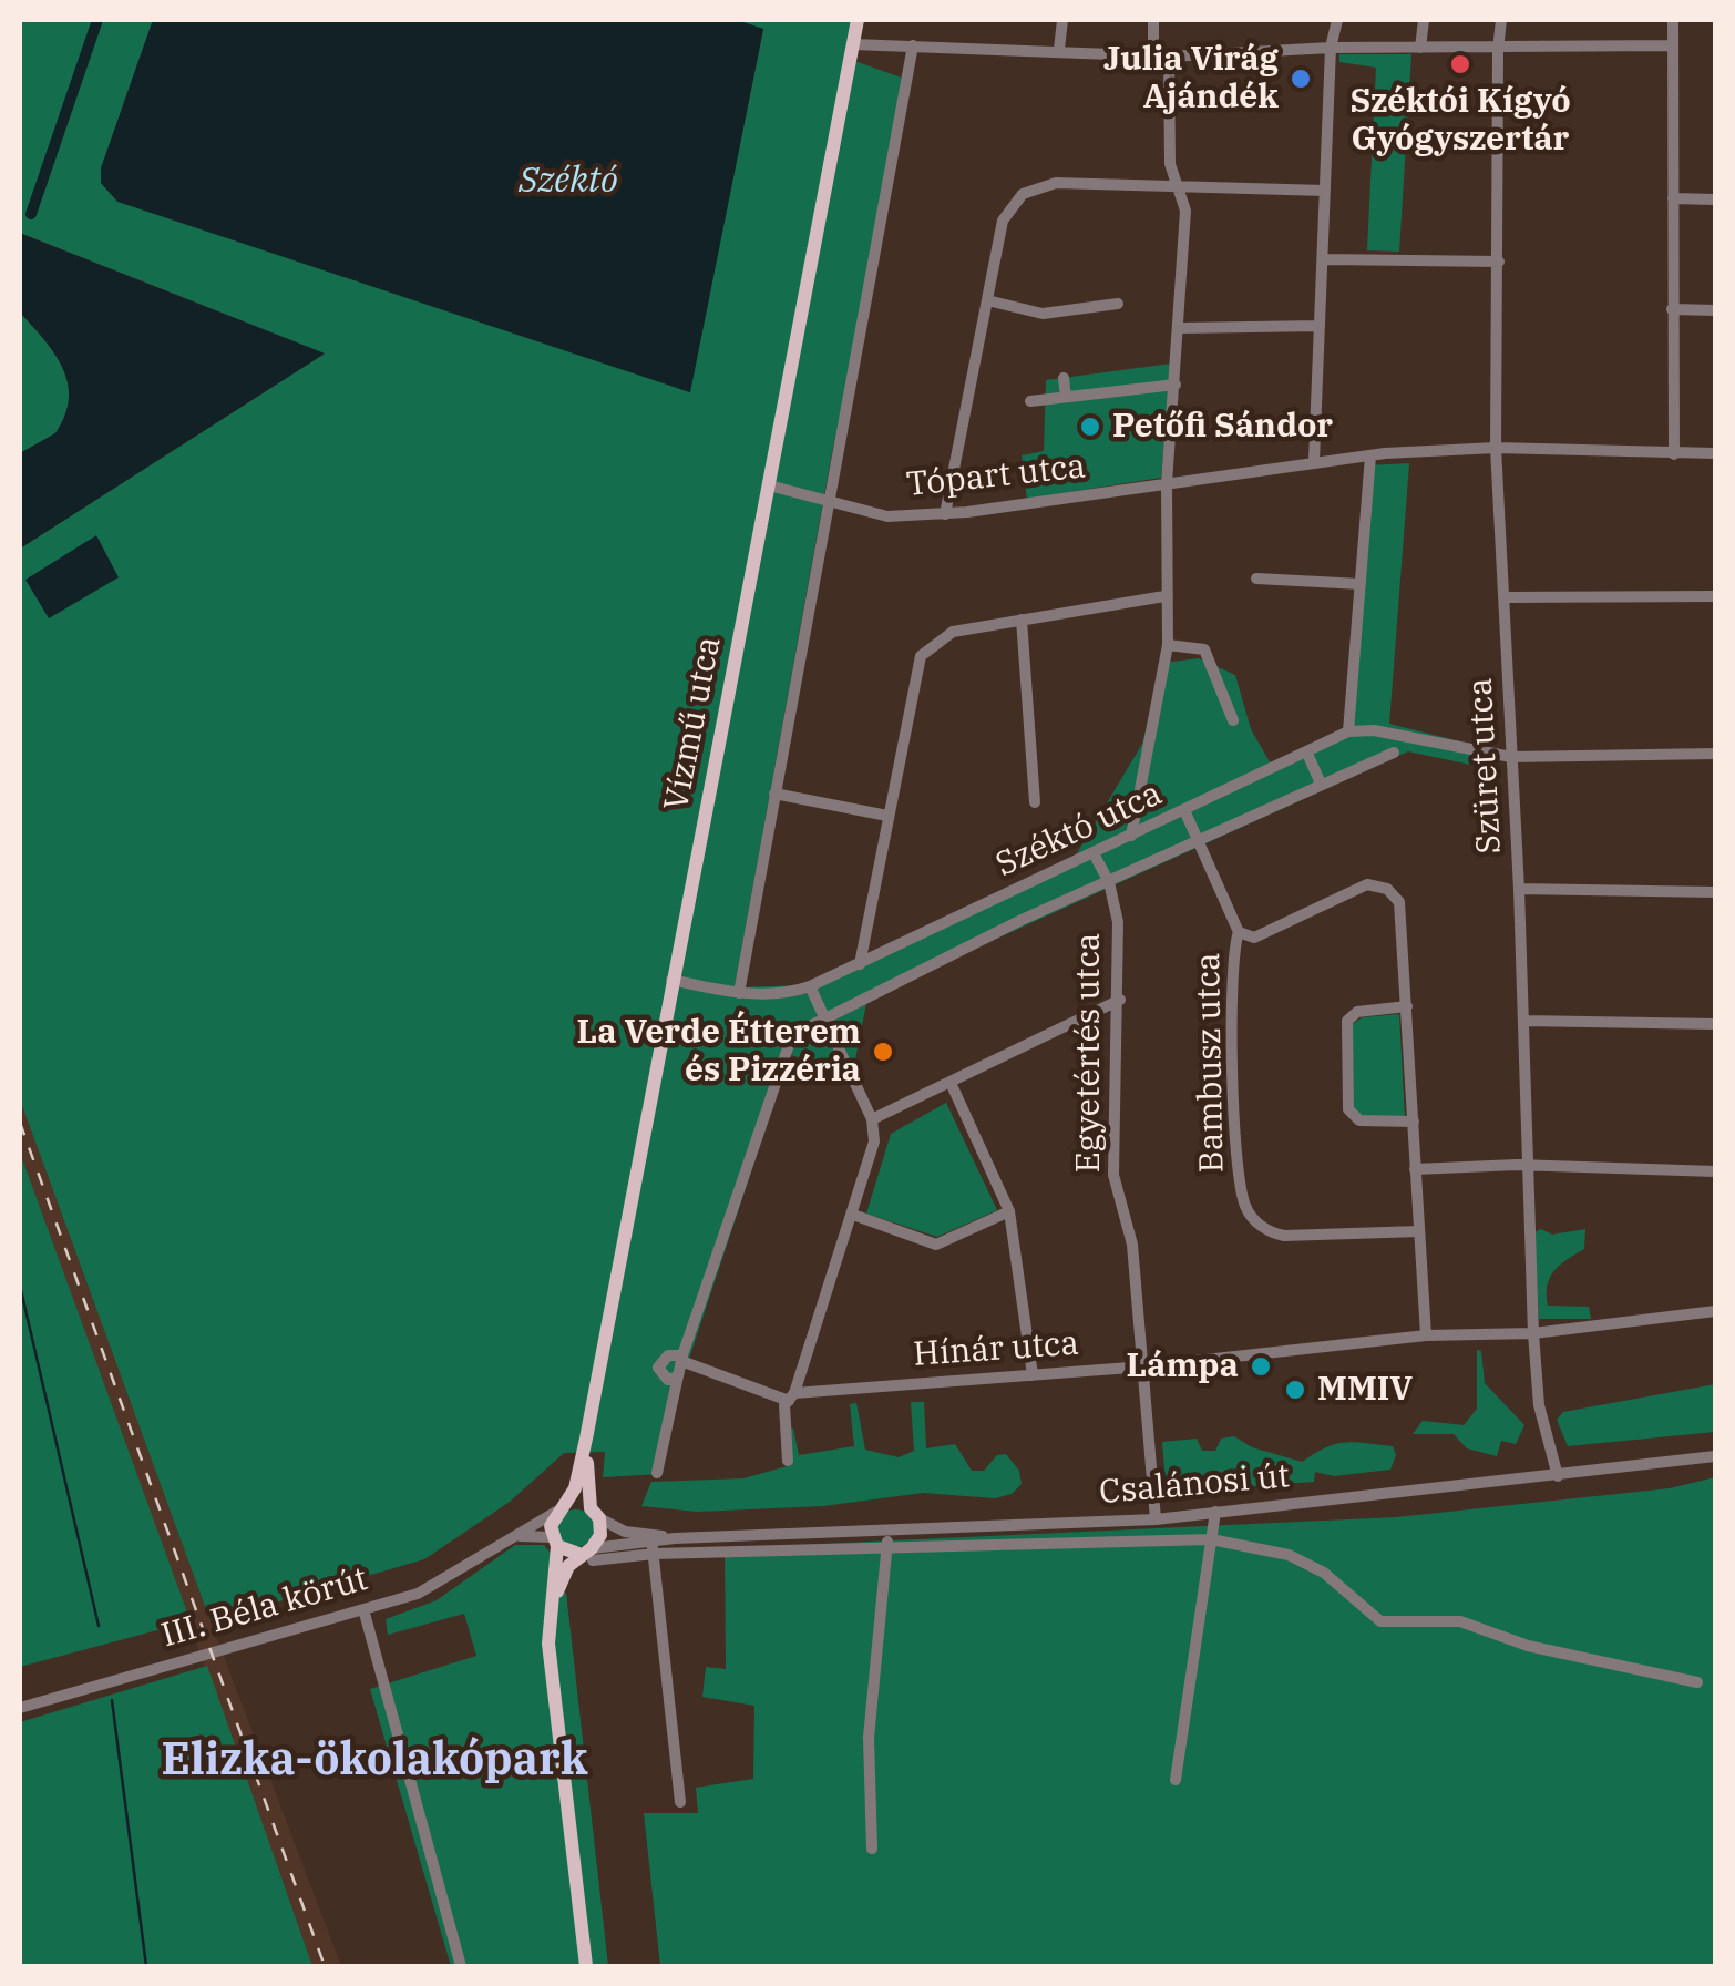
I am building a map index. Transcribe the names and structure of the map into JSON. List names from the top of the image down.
{
  "streets": {
    "main road": ["Vízmű utca"],
    "street": [
      "Tópart utca",
      "Szüret utca",
      "Széktó utca",
      "Egyetértés utca",
      "Bambusz utca",
      "Hínár utca",
      "Csalánosi út",
      "III. Béla körút"
    ]
  },
  "crossings": [
    ["Tópart utca", "Vízmű utca"],
    ["Tópart utca", "Szüret utca"],
    ["Vízmű utca", "Széktó utca"],
    ["Szüret utca", "Hínár utca"],
    ["Szüret utca", "Csalánosi út"],
    ["Széktó utca", "Egyetértés utca"],
    ["Széktó utca", "Bambusz utca"],
    ["Egyetértés utca", "Hínár utca"],
    ["Egyetértés utca", "Csalánosi út"],
    ["Csalánosi út", "III. Béla körút"]
  ],
  "districts": ["Elizka-ökolakópark"],
  "water": ["Széktó"],
  "places": [
    "Széktói Kígyó Gyógyszertár",
    "Julia Virág Ajándék",
    "Petőfi Sándor",
    "La Verde Étterem és Pizzéria",
    "Lámpa",
    "MMIV"
  ]
}
